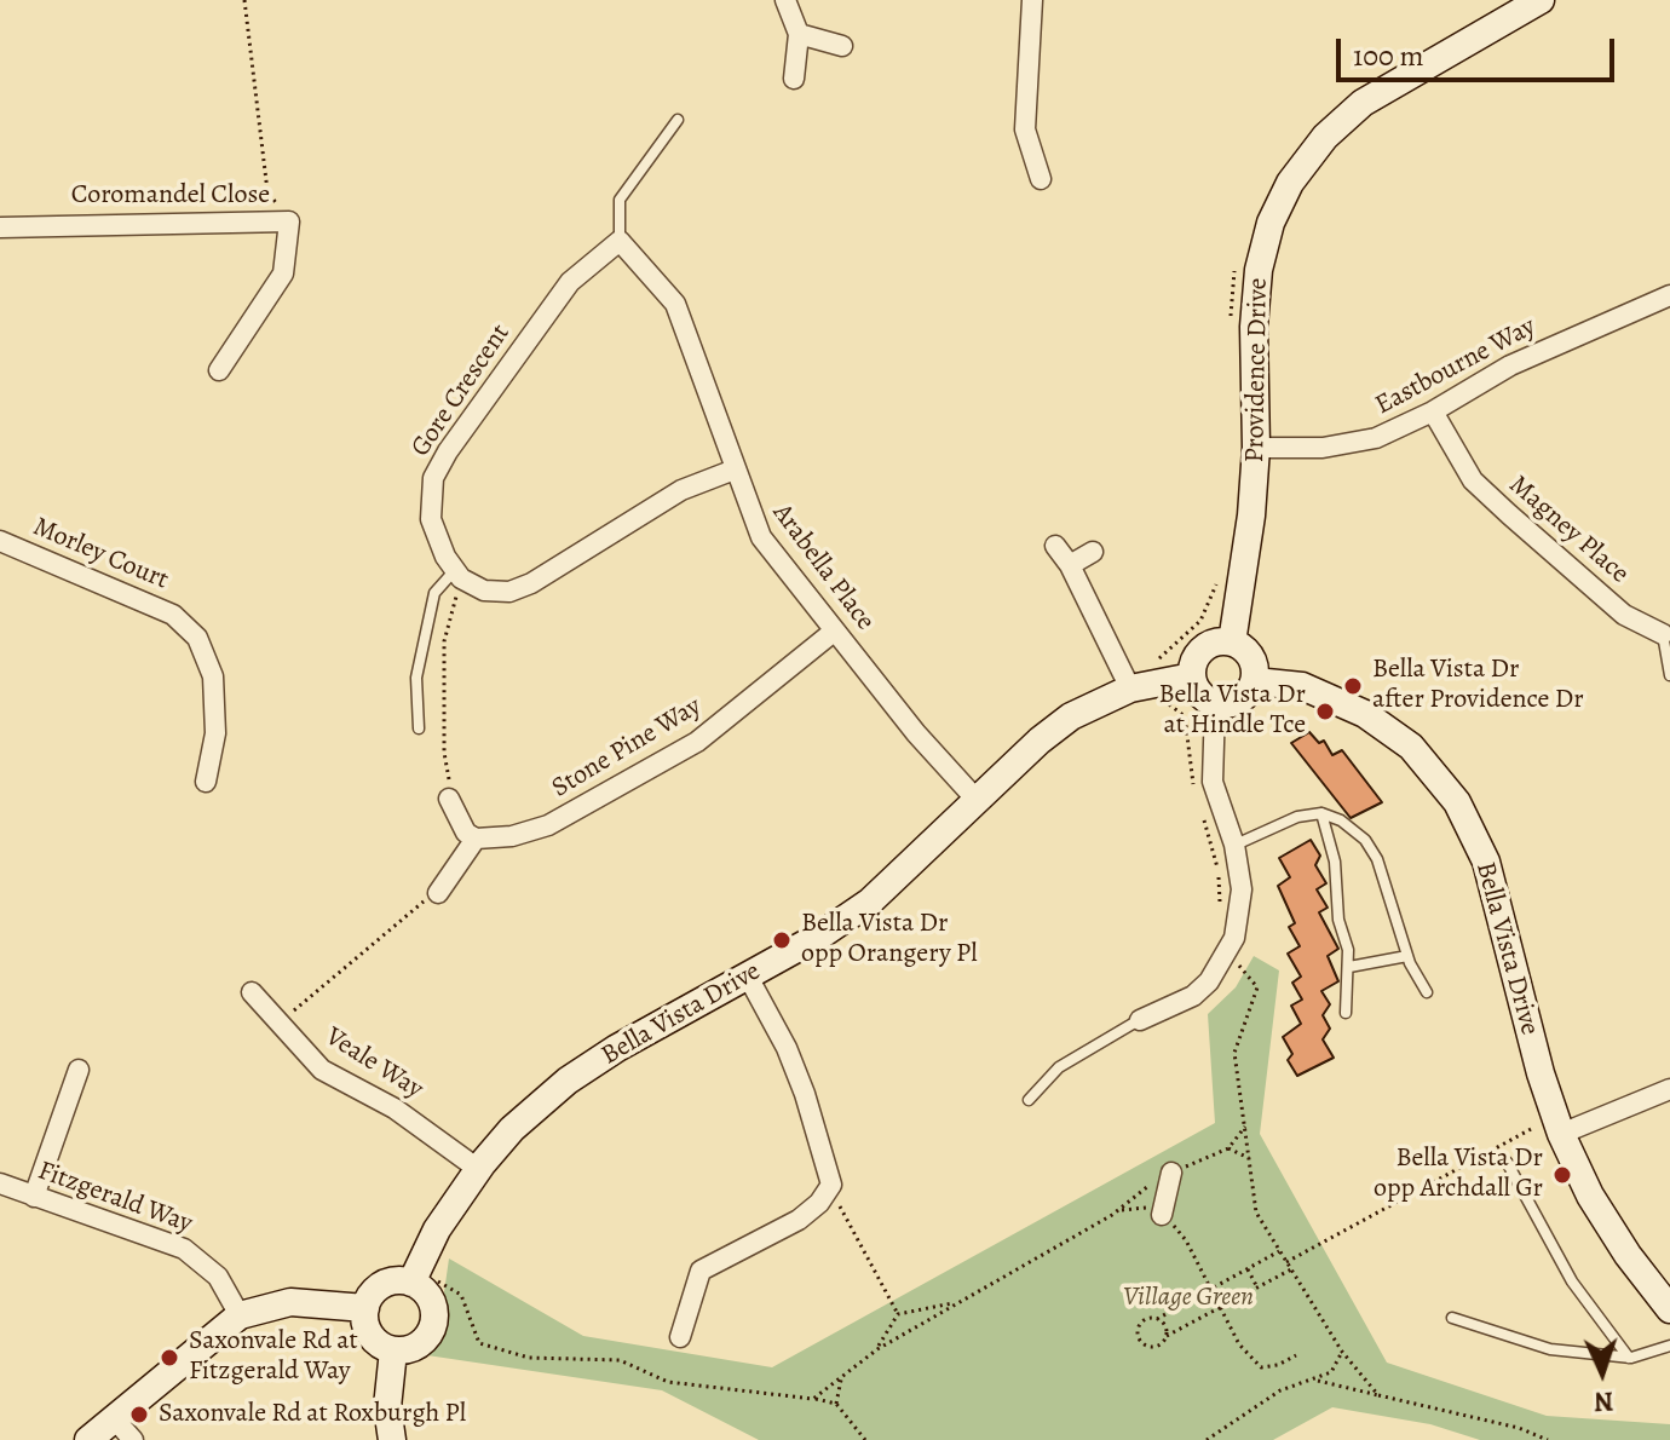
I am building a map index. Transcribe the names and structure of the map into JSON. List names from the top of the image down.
{
  "streets": {
    "street": [
      "Coromandel Close",
      "Eastbourne Way",
      "Providence Drive",
      "Gore Crescent",
      "Magney Place",
      "Morley Court",
      "Arabella Place",
      "Stone Pine Way",
      "Bella Vista Drive",
      "Veale Way",
      "Fitzgerald Way"
    ]
  },
  "crossings": [
    ["Eastbourne Way", "Providence Drive"],
    ["Eastbourne Way", "Magney Place"],
    ["Providence Drive", "Bella Vista Drive"],
    ["Gore Crescent", "Arabella Place"],
    ["Arabella Place", "Stone Pine Way"],
    ["Arabella Place", "Bella Vista Drive"],
    ["Bella Vista Drive", "Veale Way"]
  ],
  "parks": ["Village Green"],
  "places": [
    "Bella Vista Dr after Providence Dr",
    "Bella Vista Dr at Hindle Tce",
    "Bella Vista Dr opp Orangery Pl",
    "Bella Vista Dr opp Archdall Gr",
    "Saxonvale Rd at Fitzgerald Way",
    "Saxonvale Rd at Roxburgh Pl"
  ],
  "scale_bar": "100 m",
  "north": "bottom"
}
